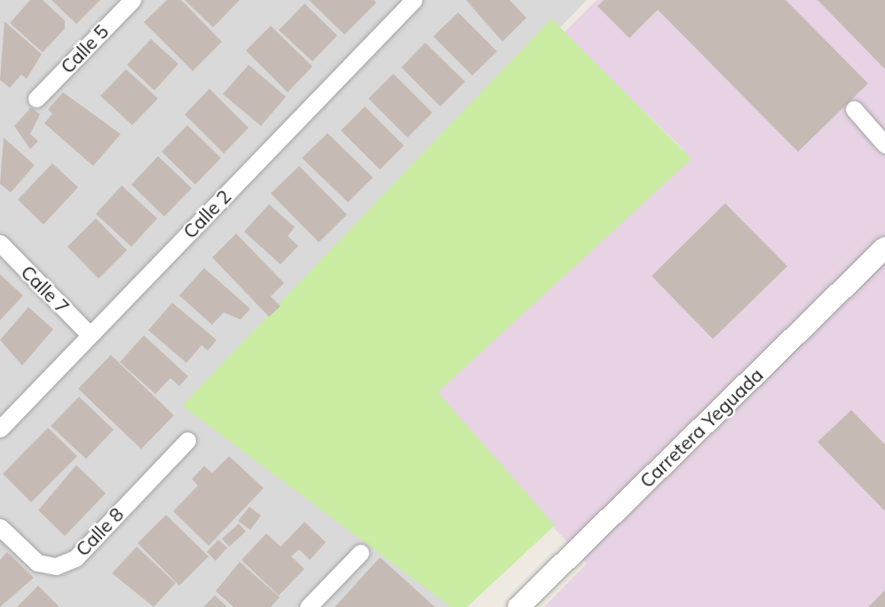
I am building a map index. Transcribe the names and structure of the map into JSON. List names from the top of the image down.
{
  "streets": {
    "street": [
      "Calle 5",
      "Calle 2",
      "Calle 7",
      "Carretera Yeguada",
      "Calle 8"
    ]
  },
  "crossings": [
    ["Calle 2", "Calle 7"]
  ]
}
